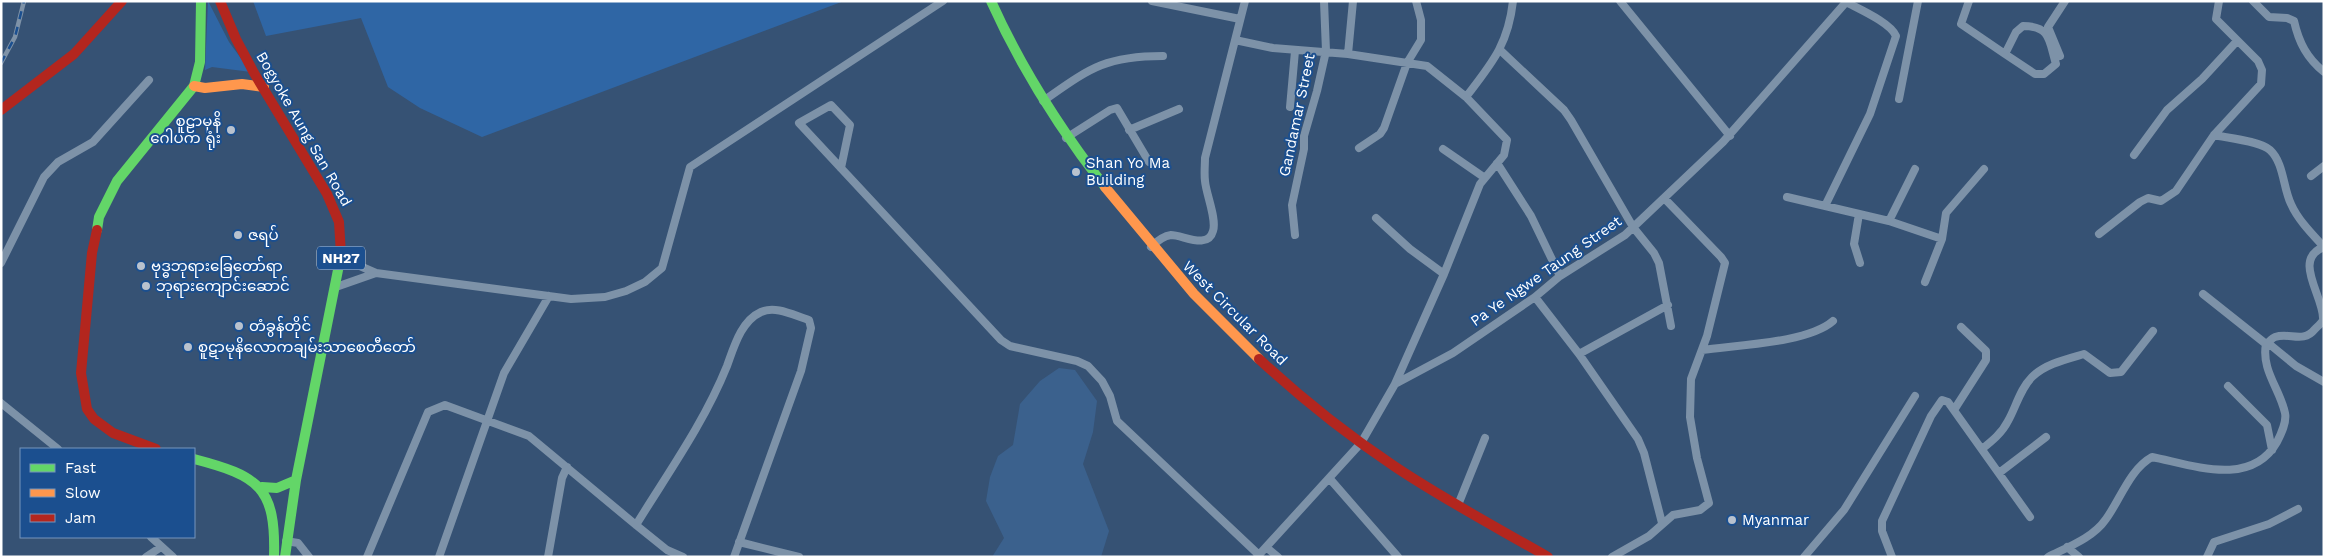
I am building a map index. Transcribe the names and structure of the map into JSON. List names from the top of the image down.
{
  "streets": {
    "main road": ["Bogyoke Aung San Road", "NH27", "West Circular Road"],
    "street": ["Gandamar Street", "Pa Ye Ngwe Taung Street"]
  },
  "crossings": [
    ["Bogyoke Aung San Road", "NH27"]
  ],
  "places": [
    "စူဠာမုနိ ဂေါပက ရုံး",
    "Shan Yo Ma Building",
    "ဇရပ်",
    "ဗုဒ္ဓဘုရားခြေတော်ရာ",
    "ဘုရားကျောင်းဆောင်",
    "တံခွန်တိုင်",
    "စူဋာမုနိလောကချမ်းသာစေတီတော်",
    "Myanmar"
  ],
  "legend": ["Fast", "Slow", "Jam"]
}
